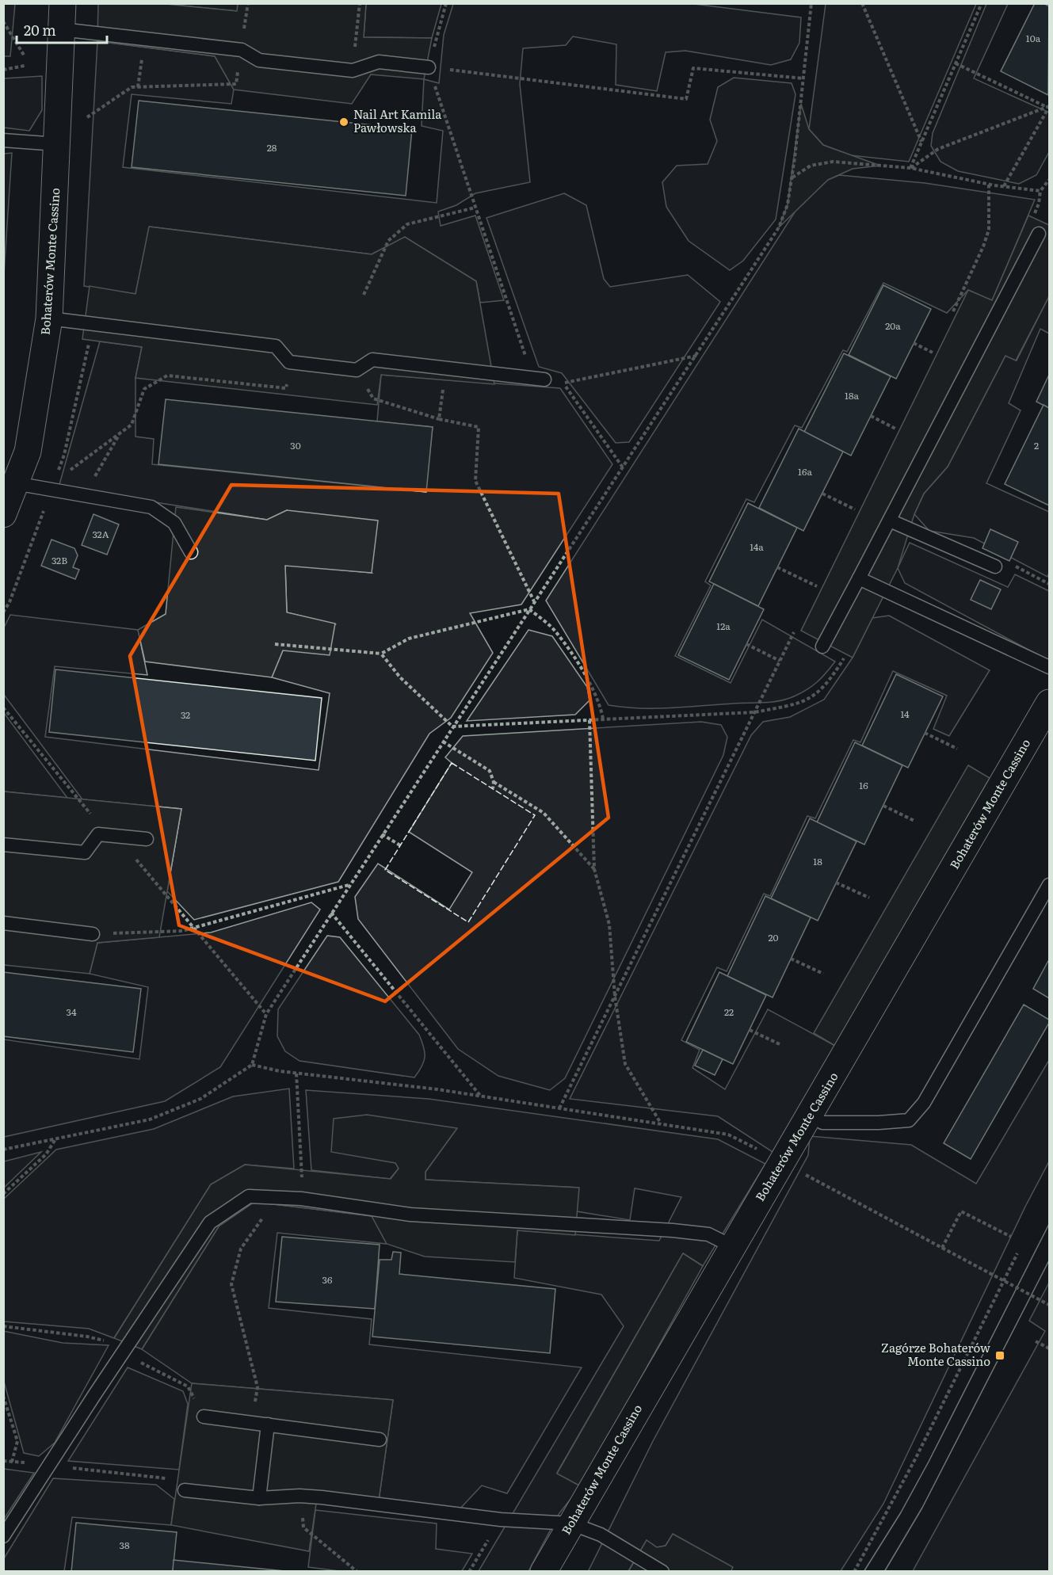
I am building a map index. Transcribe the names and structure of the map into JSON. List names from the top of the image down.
{
  "streets": {
    "street": ["Bohaterów Monte Cassino"]
  },
  "places": {
    "other": ["Nail Art Kamila Pawłowska"],
    "transit": ["Zagórze Bohaterów Monte Cassino"]
  },
  "house_numbers": [
    "10a",
    "28",
    "20a",
    "18a",
    "30",
    "2",
    "16a",
    "32A",
    "14a",
    "32B",
    "12a",
    "14",
    "32",
    "16",
    "18",
    "20",
    "34",
    "22",
    "36",
    "38"
  ],
  "scale_bar": "20 m"
}
